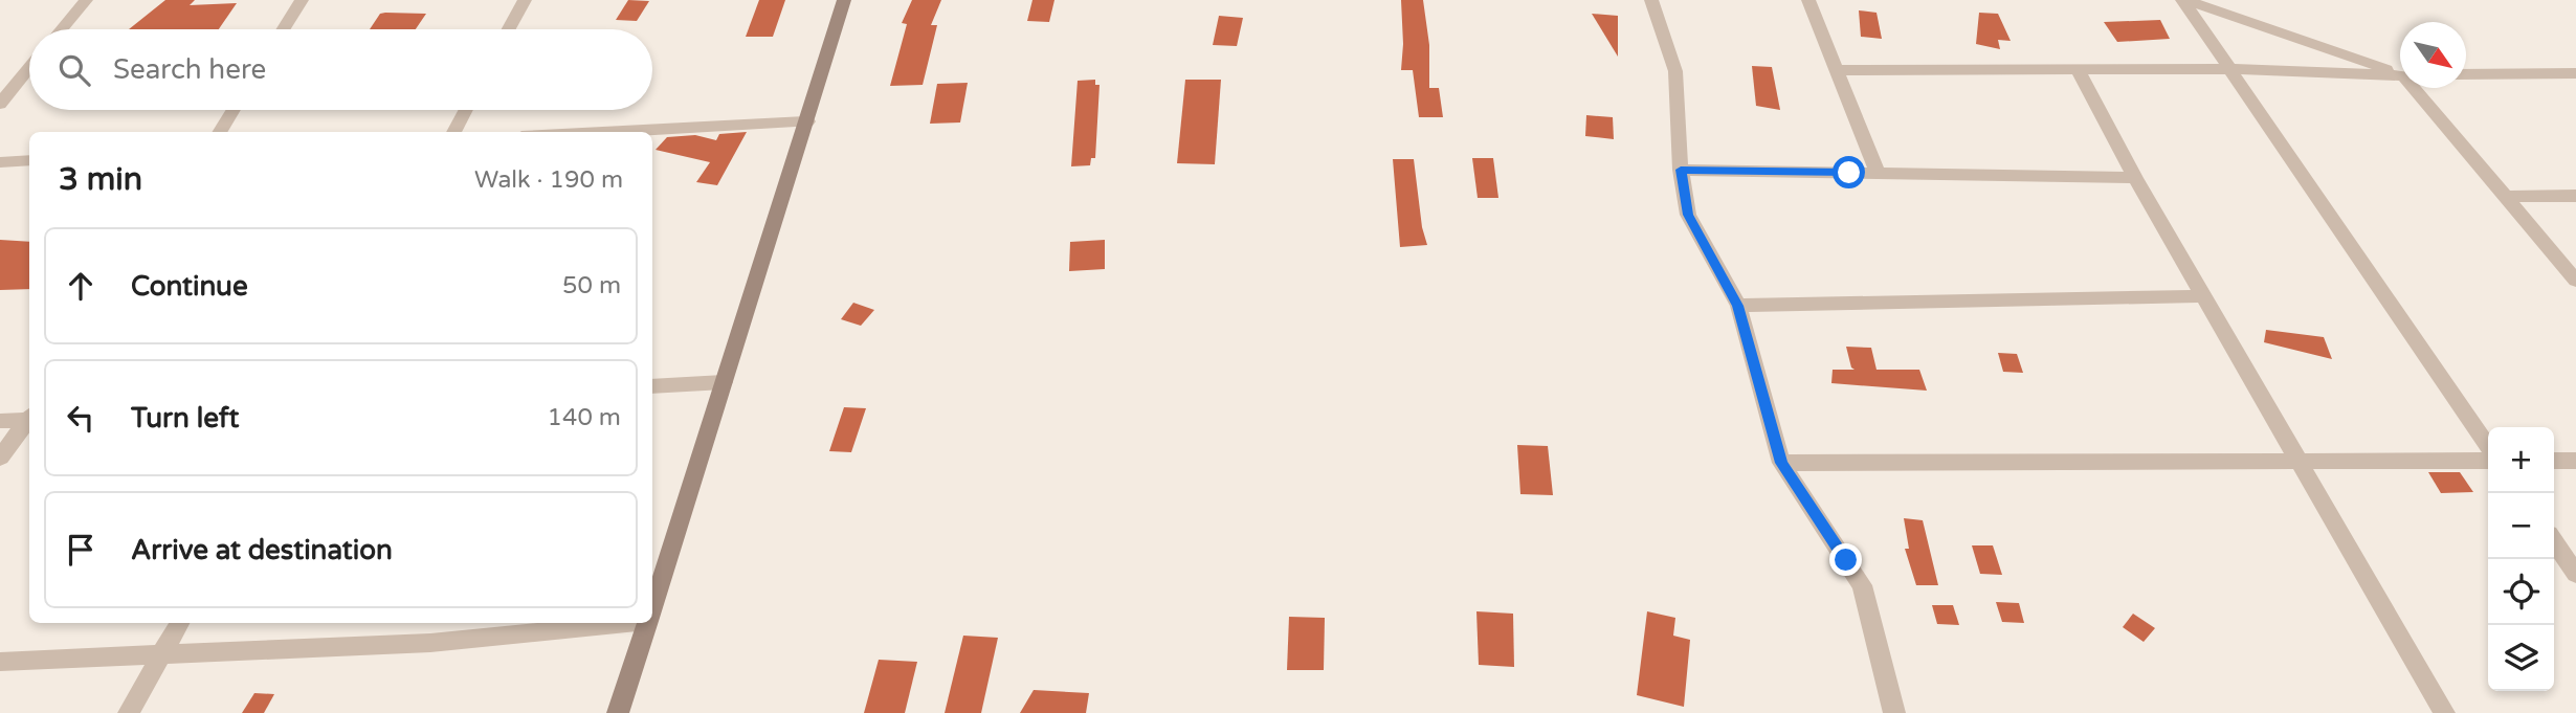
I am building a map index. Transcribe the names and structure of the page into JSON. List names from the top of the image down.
{
  "north": "bottom right",
  "page": {
    "search": "Search here",
    "heading": ["3 min", "Walk · 190 m"],
    "list": [
      ["Continue", "50 m"],
      ["Turn left", "140 m"],
      "Arrive at destination"
    ],
    "map_buttons": ["+", "−"]
  }
}
